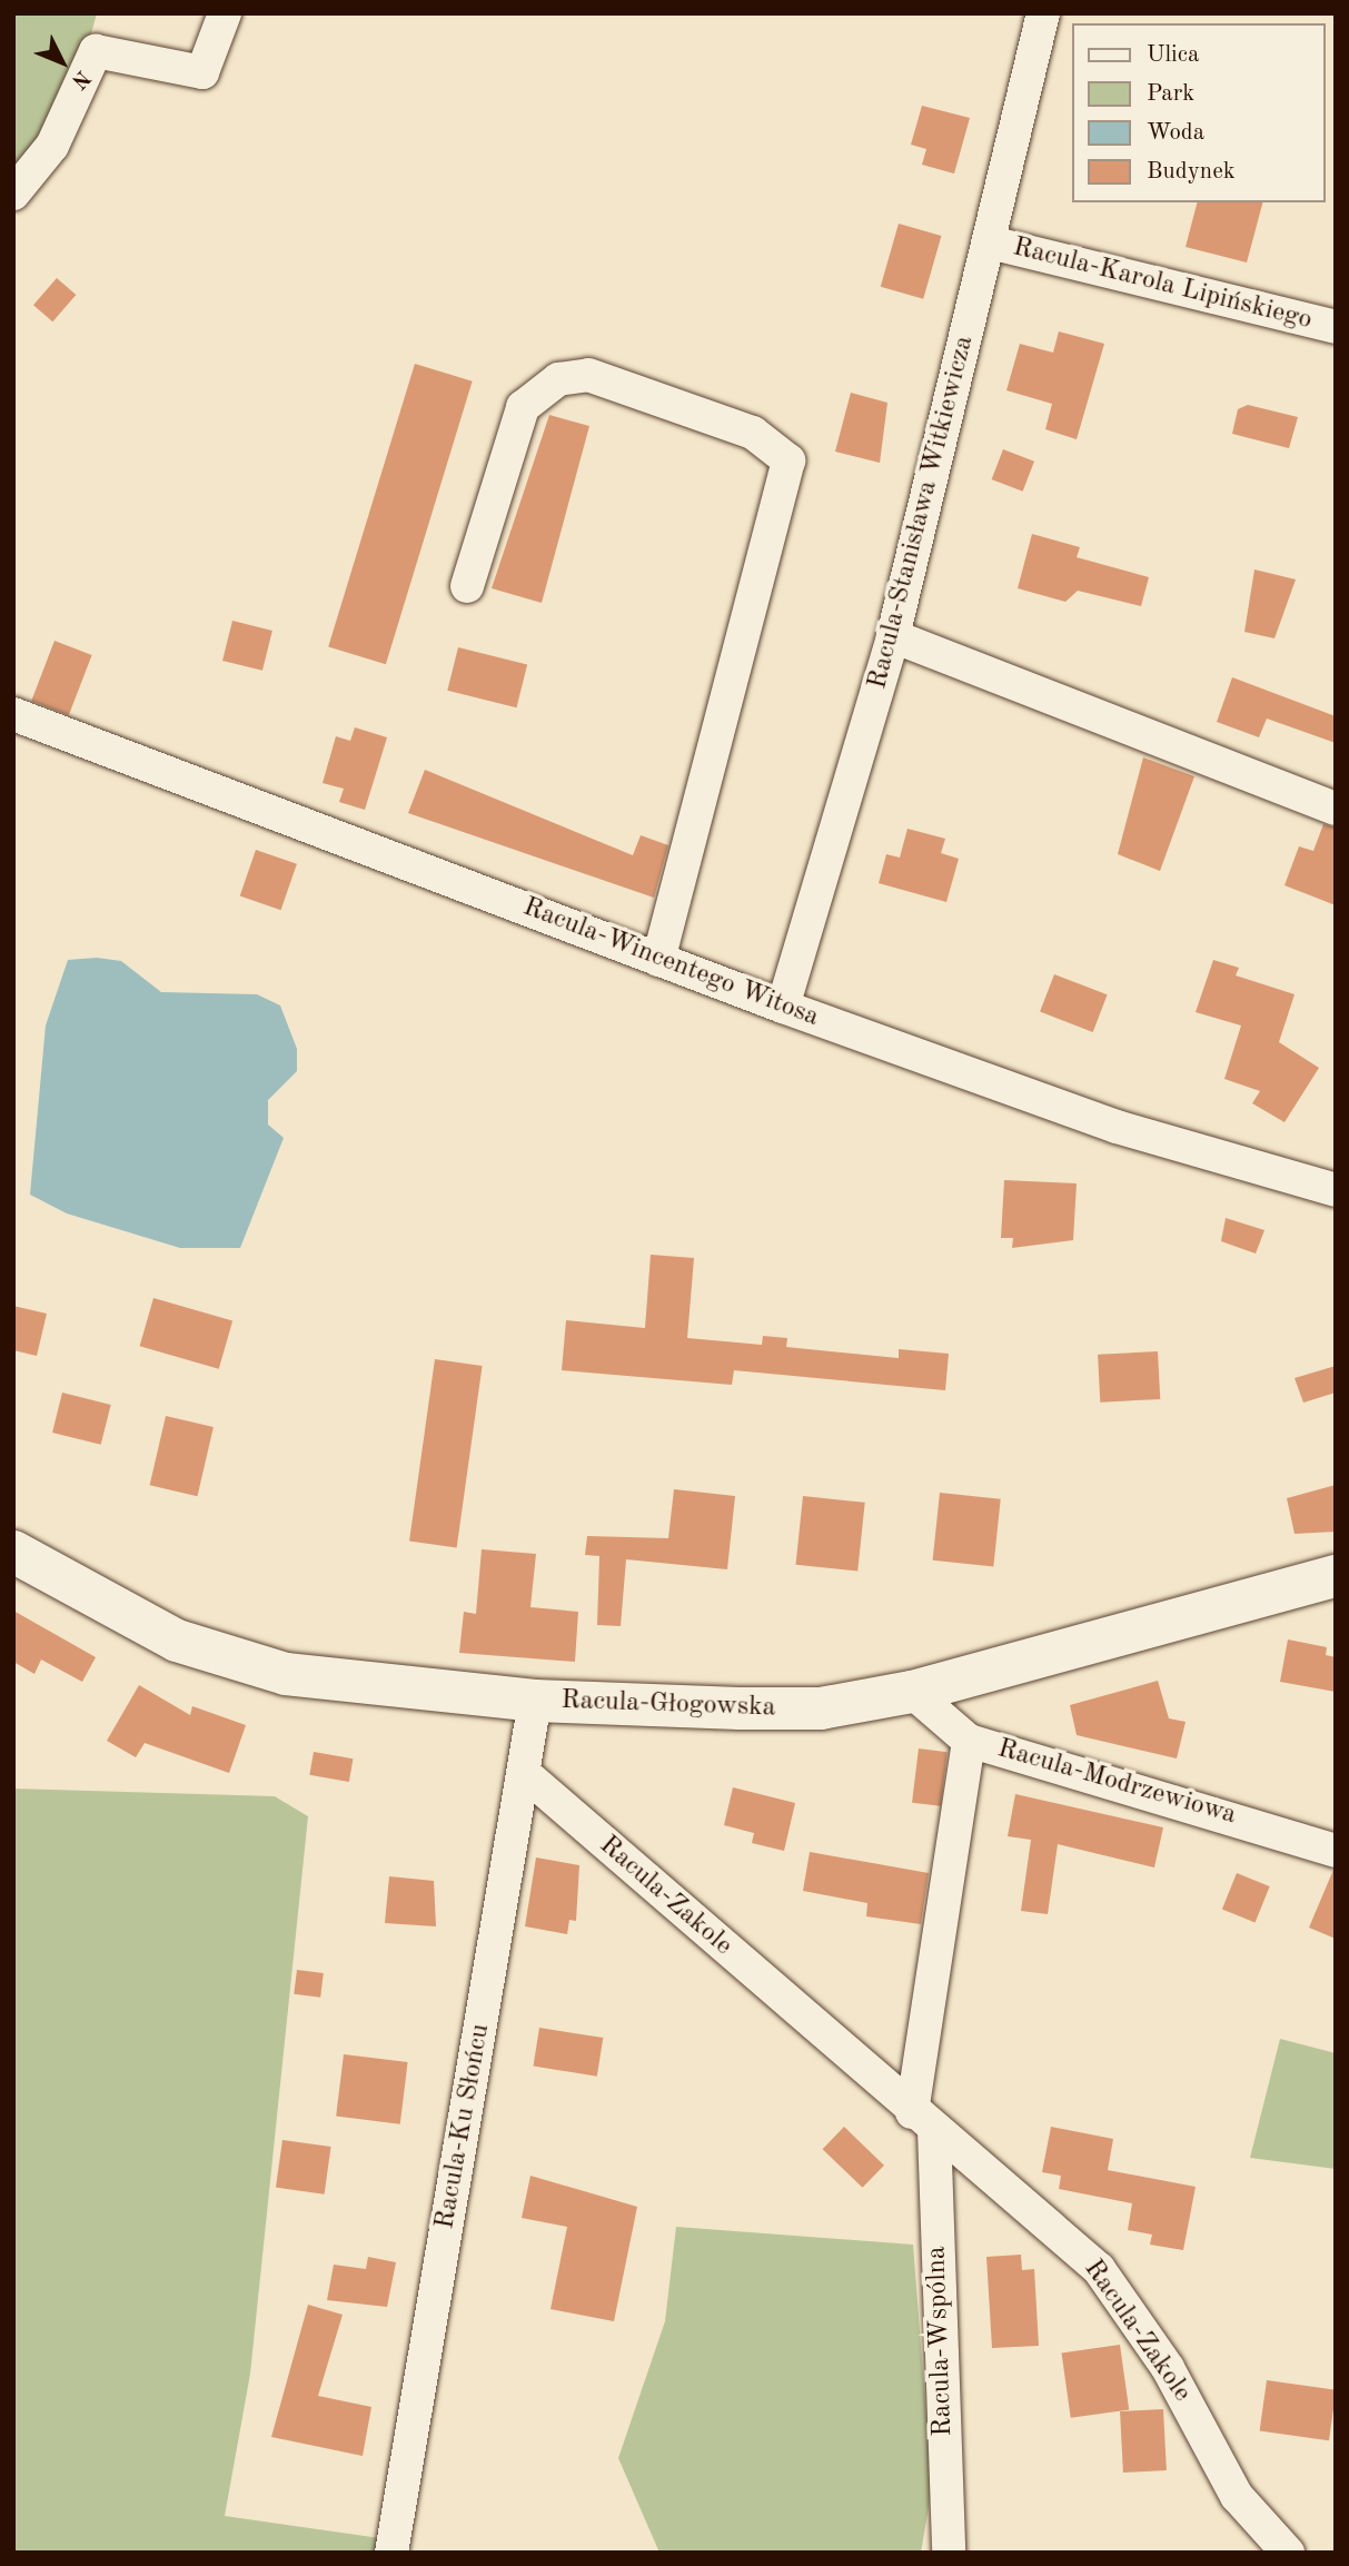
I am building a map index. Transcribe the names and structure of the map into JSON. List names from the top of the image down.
{
  "streets": {
    "street": [
      "Racula-Karola Lipińskiego",
      "Racula-Stanisława Witkiewicza",
      "Racula-Wincentego Witosa",
      "Racula-Głogowska",
      "Racula-Modrzewiowa",
      "Racula-Zakole",
      "Racula-Ku Słońcu",
      "Racula-Wspólna"
    ]
  },
  "crossings": [
    ["Racula-Karola Lipińskiego", "Racula-Stanisława Witkiewicza"],
    ["Racula-Stanisława Witkiewicza", "Racula-Wincentego Witosa"],
    ["Racula-Głogowska", "Racula-Modrzewiowa"],
    ["Racula-Głogowska", "Racula-Ku Słońcu"],
    ["Racula-Zakole", "Racula-Ku Słońcu"],
    ["Racula-Zakole", "Racula-Wspólna"]
  ],
  "legend": [
    "Ulica",
    "Park",
    "Woda",
    "Budynek"
  ],
  "north": "bottom right"
}
